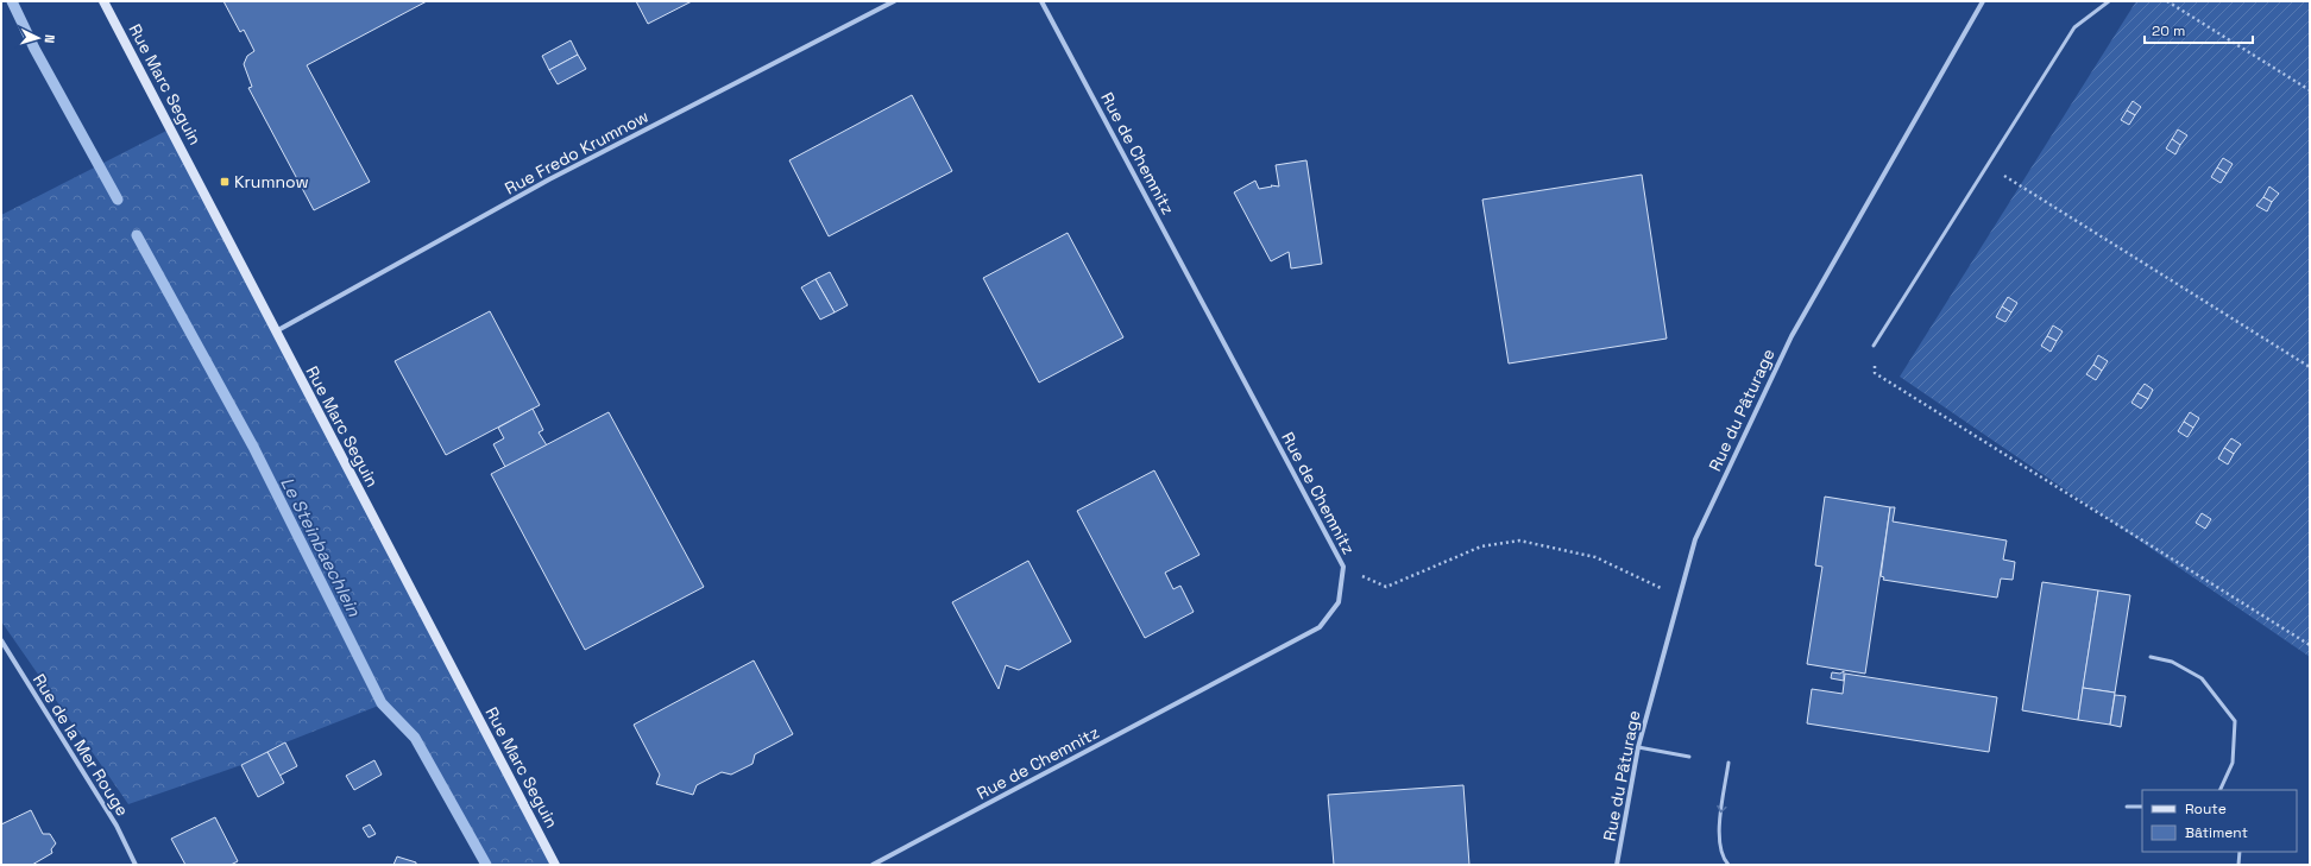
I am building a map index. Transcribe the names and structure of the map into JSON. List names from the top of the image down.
{
  "streets": {
    "street": [
      "Rue Marc Seguin",
      "Rue Fredo Krumnow",
      "Rue de Chemnitz",
      "Rue du Pâturage",
      "Rue de la Mer Rouge"
    ]
  },
  "crossings": [
    ["Rue Marc Seguin", "Rue Fredo Krumnow"]
  ],
  "water": ["Le Steinbaechlein"],
  "places": {
    "transit": ["Krumnow"]
  },
  "legend": ["Route", "Bâtiment"],
  "scale_bar": "20 m",
  "north": "right"
}
